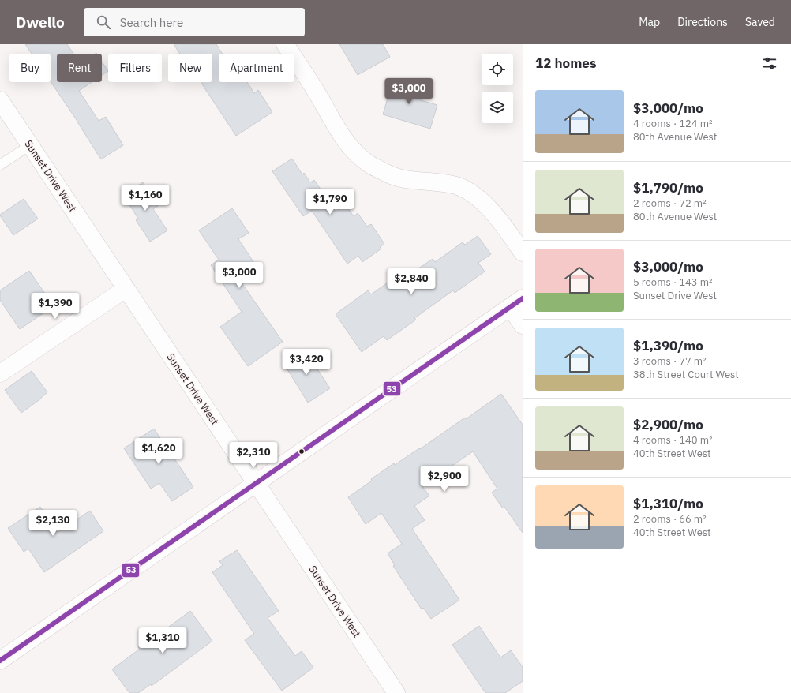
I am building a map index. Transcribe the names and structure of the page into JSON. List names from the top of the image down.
{
  "streets": {
    "street": ["Sunset Drive West"]
  },
  "lines": ["transit line 53"],
  "page": {
    "header": "Dwello",
    "search": "Search here",
    "nav": ["Map", "Directions", "Saved"],
    "heading": "12 homes",
    "chip": [
      "Buy",
      "Rent",
      "Filters",
      "New",
      "Apartment"
    ],
    "price": [
      "$3,000",
      "$1,160",
      "$1,790",
      "$3,000",
      "$2,840",
      "$1,390",
      "$3,420",
      "$1,620",
      "$2,310",
      "$2,900",
      "$2,130",
      "$1,310"
    ],
    "list": [
      {
        "name": "$3,000/mo",
        "note": "4 rooms · 124 m² · 80th Avenue West"
      },
      {
        "name": "$1,790/mo",
        "note": "2 rooms · 72 m² · 80th Avenue West"
      },
      {
        "name": "$3,000/mo",
        "note": "5 rooms · 143 m² · Sunset Drive West"
      },
      {
        "name": "$1,390/mo",
        "note": "3 rooms · 77 m² · 38th Street Court West"
      },
      {
        "name": "$2,900/mo",
        "note": "4 rooms · 140 m² · 40th Street West"
      },
      {
        "name": "$1,310/mo",
        "note": "2 rooms · 66 m² · 40th Street West"
      }
    ]
  }
}
